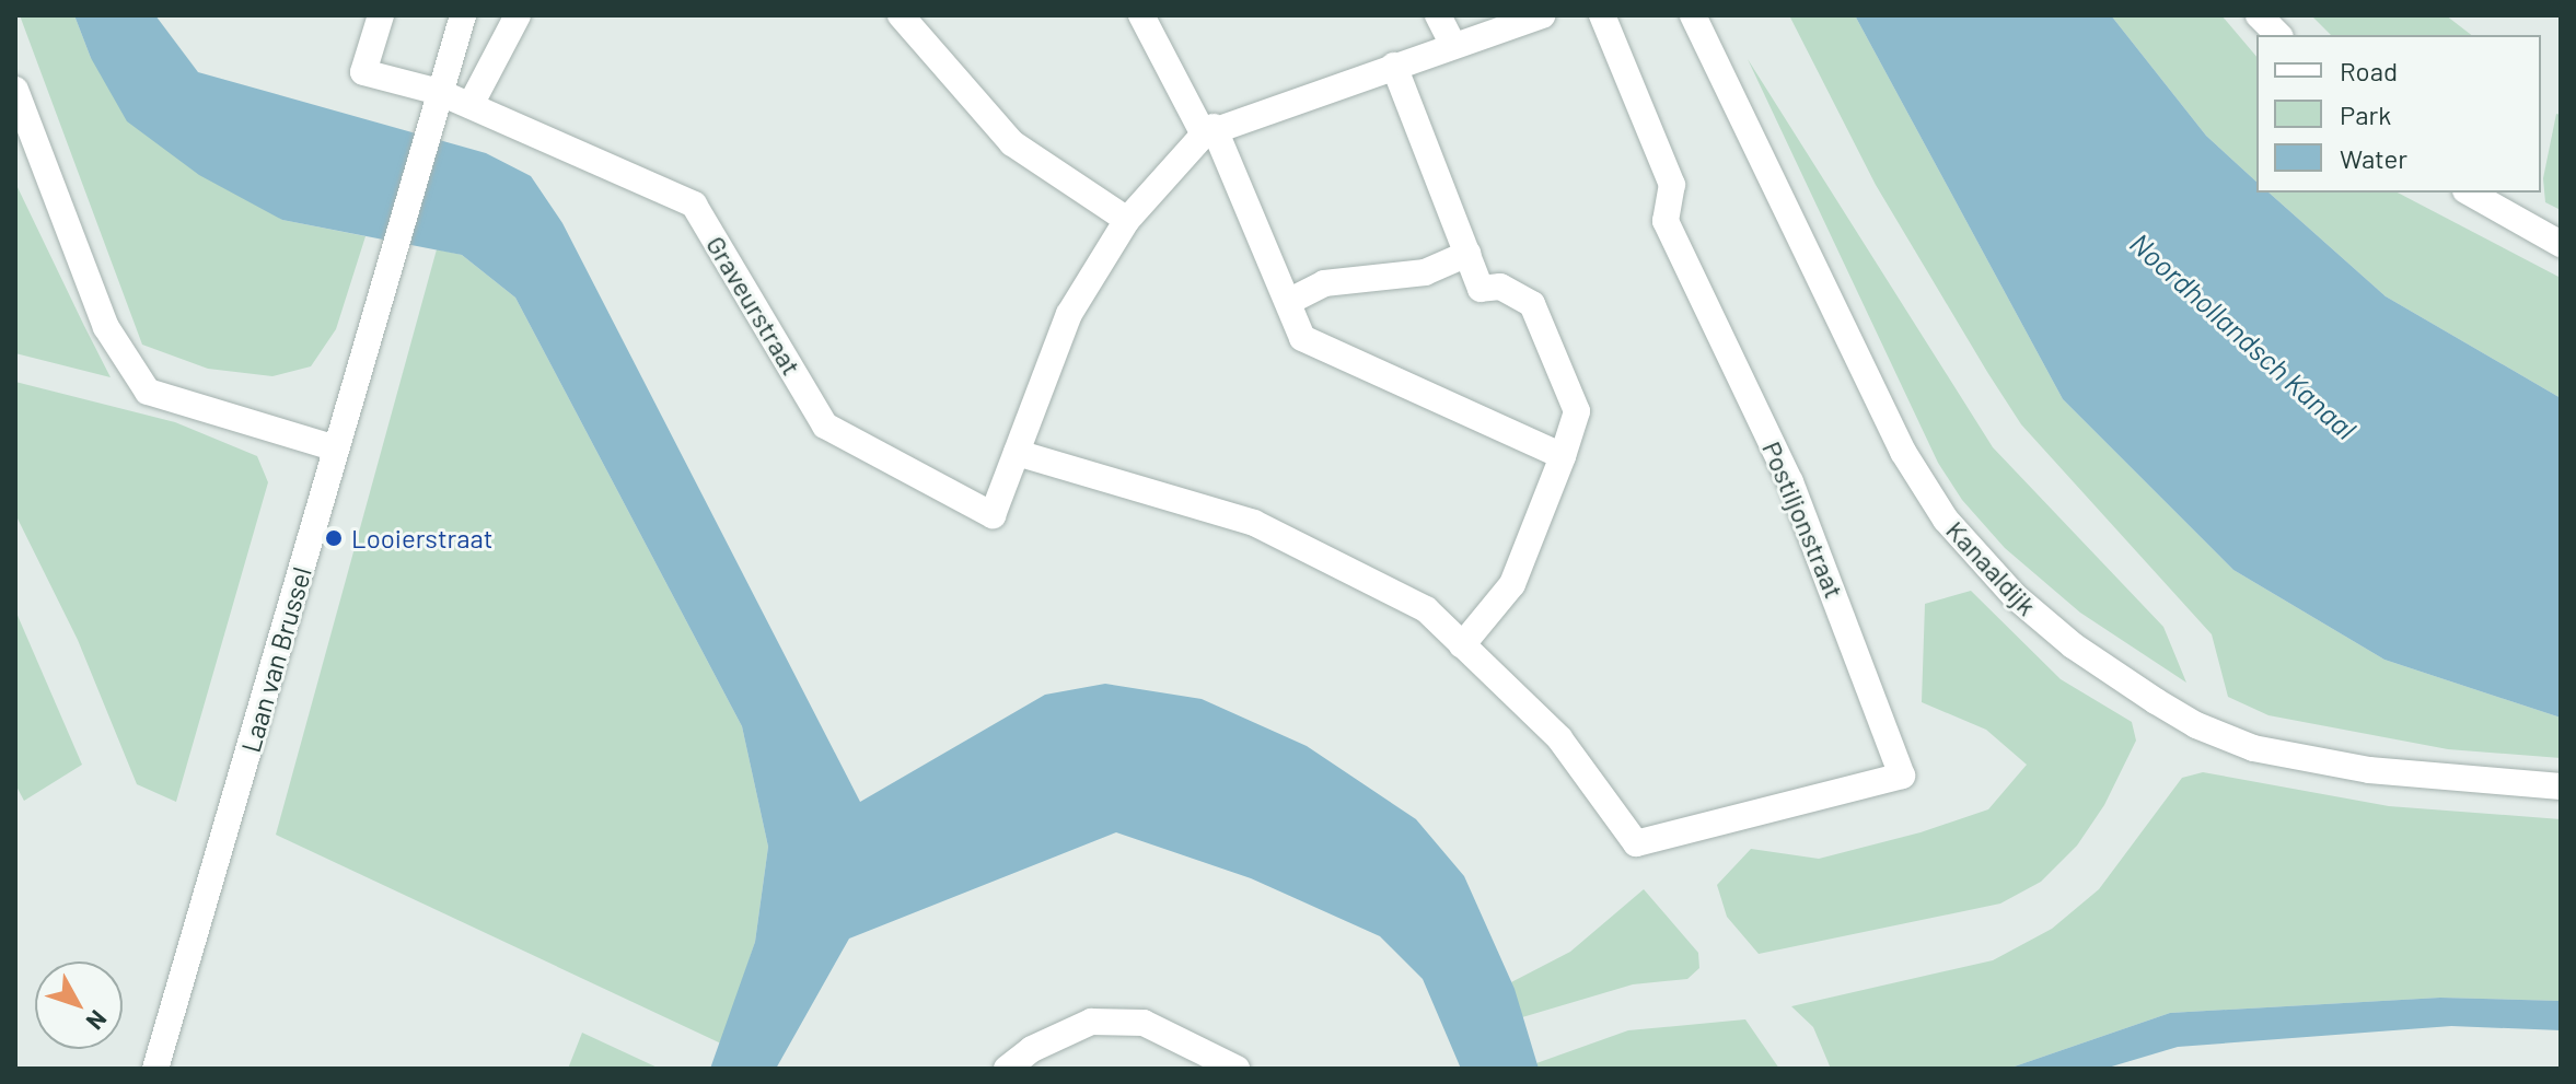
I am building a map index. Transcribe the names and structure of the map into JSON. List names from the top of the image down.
{
  "streets": {
    "street": [
      "Graveurstraat",
      "Postiljonstraat",
      "Kanaaldijk",
      "Laan van Brussel"
    ]
  },
  "crossings": [
    ["Graveurstraat", "Laan van Brussel"]
  ],
  "water": ["Noordhollandsch Kanaal"],
  "places": ["Looierstraat"],
  "legend": ["Road", "Park", "Water"],
  "north": "bottom right"
}
